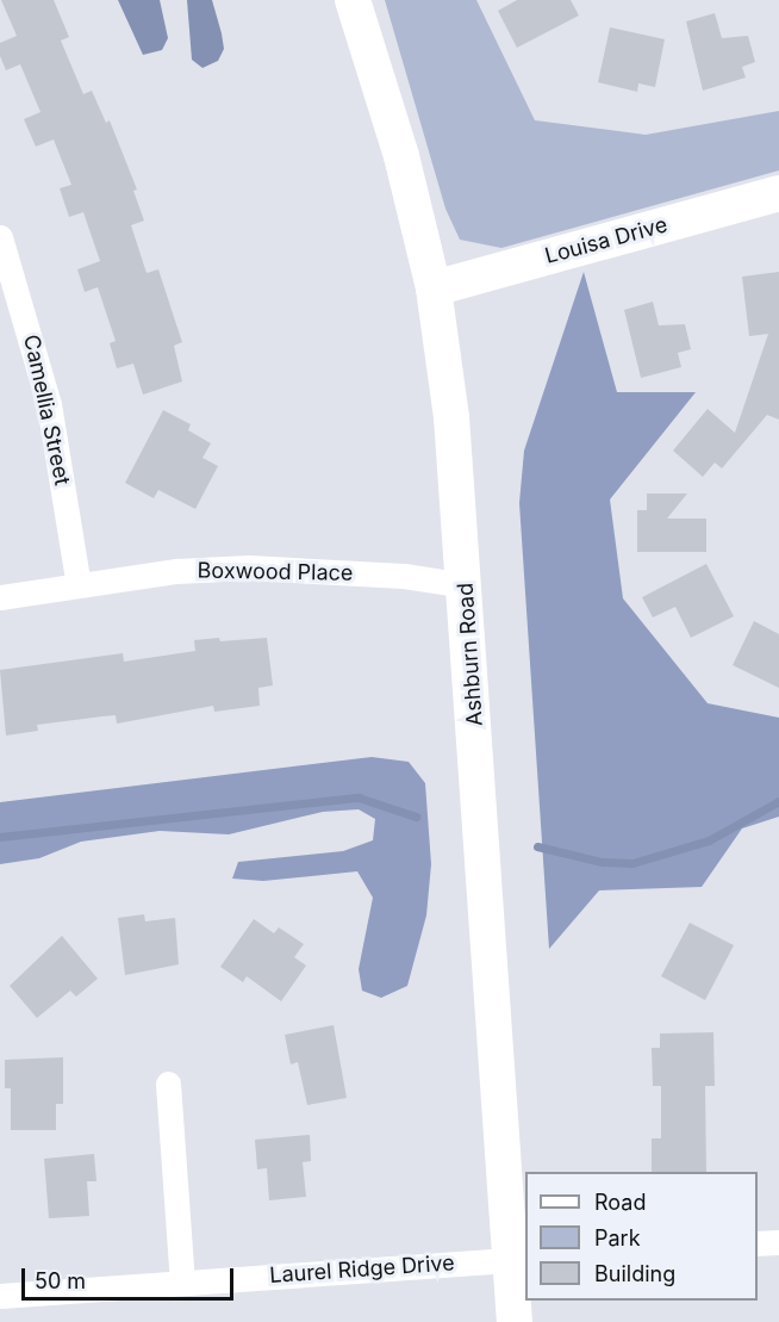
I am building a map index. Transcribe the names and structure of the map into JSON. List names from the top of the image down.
{
  "streets": {
    "street": [
      "Louisa Drive",
      "Camellia Street",
      "Boxwood Place",
      "Ashburn Road",
      "Laurel Ridge Drive"
    ]
  },
  "crossings": [
    ["Louisa Drive", "Ashburn Road"],
    ["Camellia Street", "Boxwood Place"],
    ["Boxwood Place", "Ashburn Road"],
    ["Ashburn Road", "Laurel Ridge Drive"]
  ],
  "legend": ["Road", "Park", "Building"],
  "scale_bar": "50 m"
}
